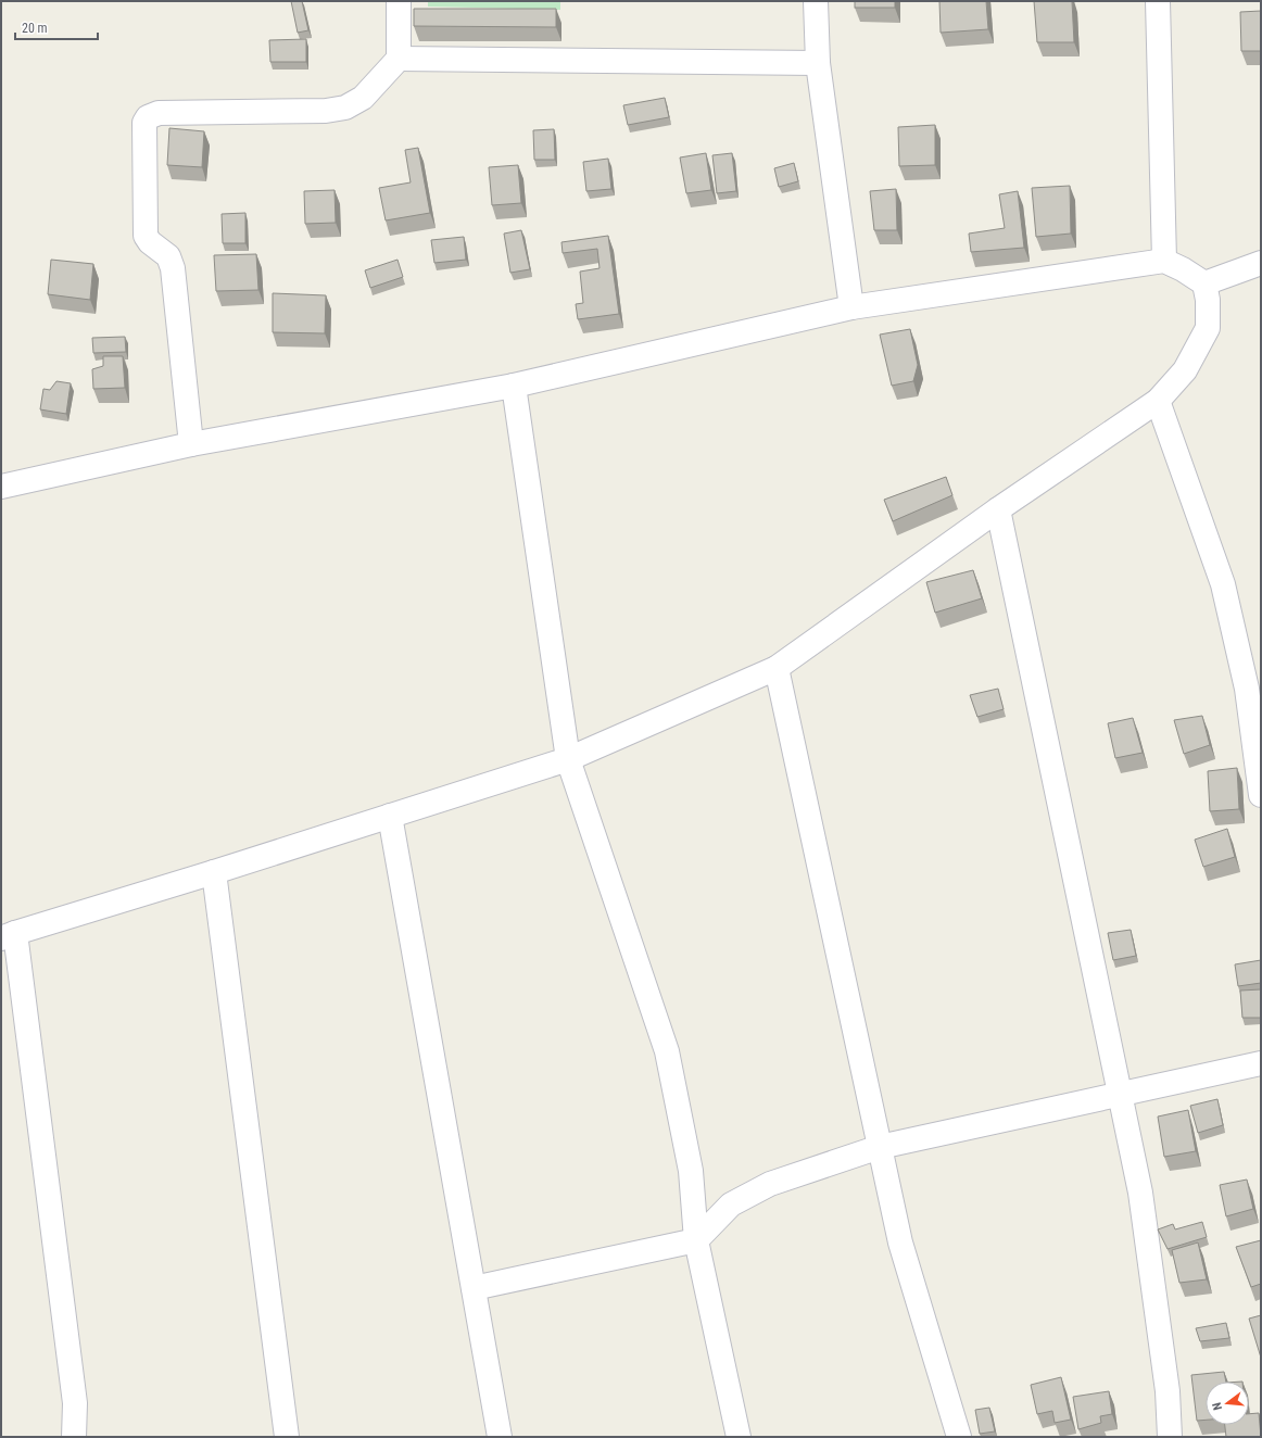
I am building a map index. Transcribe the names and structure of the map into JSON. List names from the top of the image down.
{
  "scale_bar": "20 m",
  "north": "left"
}
